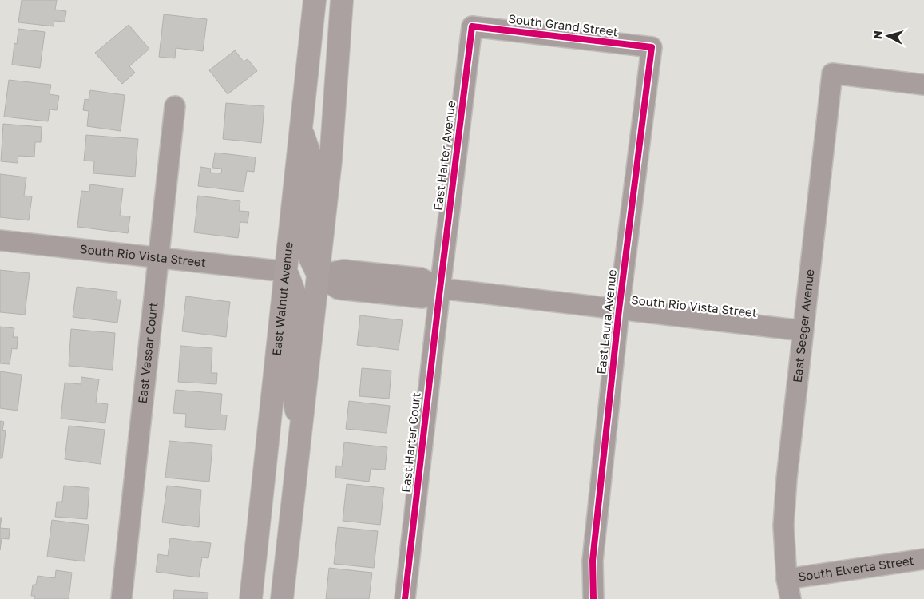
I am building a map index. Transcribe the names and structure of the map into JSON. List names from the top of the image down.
{
  "streets": {
    "main road": ["East Walnut Avenue"],
    "street": [
      "South Grand Street",
      "East Harter Avenue",
      "South Rio Vista Street",
      "East Laura Avenue",
      "East Seeger Avenue",
      "East Vassar Court",
      "East Harter Court",
      "South Elverta Street"
    ]
  },
  "crossings": [
    ["South Grand Street", "East Harter Avenue"],
    ["South Grand Street", "East Laura Avenue"],
    ["East Harter Avenue", "South Rio Vista Street"],
    ["East Harter Avenue", "East Harter Court"],
    ["South Rio Vista Street", "East Walnut Avenue"],
    ["South Rio Vista Street", "East Laura Avenue"],
    ["South Rio Vista Street", "East Seeger Avenue"],
    ["South Rio Vista Street", "East Vassar Court"],
    ["South Rio Vista Street", "East Harter Court"],
    ["East Seeger Avenue", "South Elverta Street"]
  ],
  "north": "left"
}
